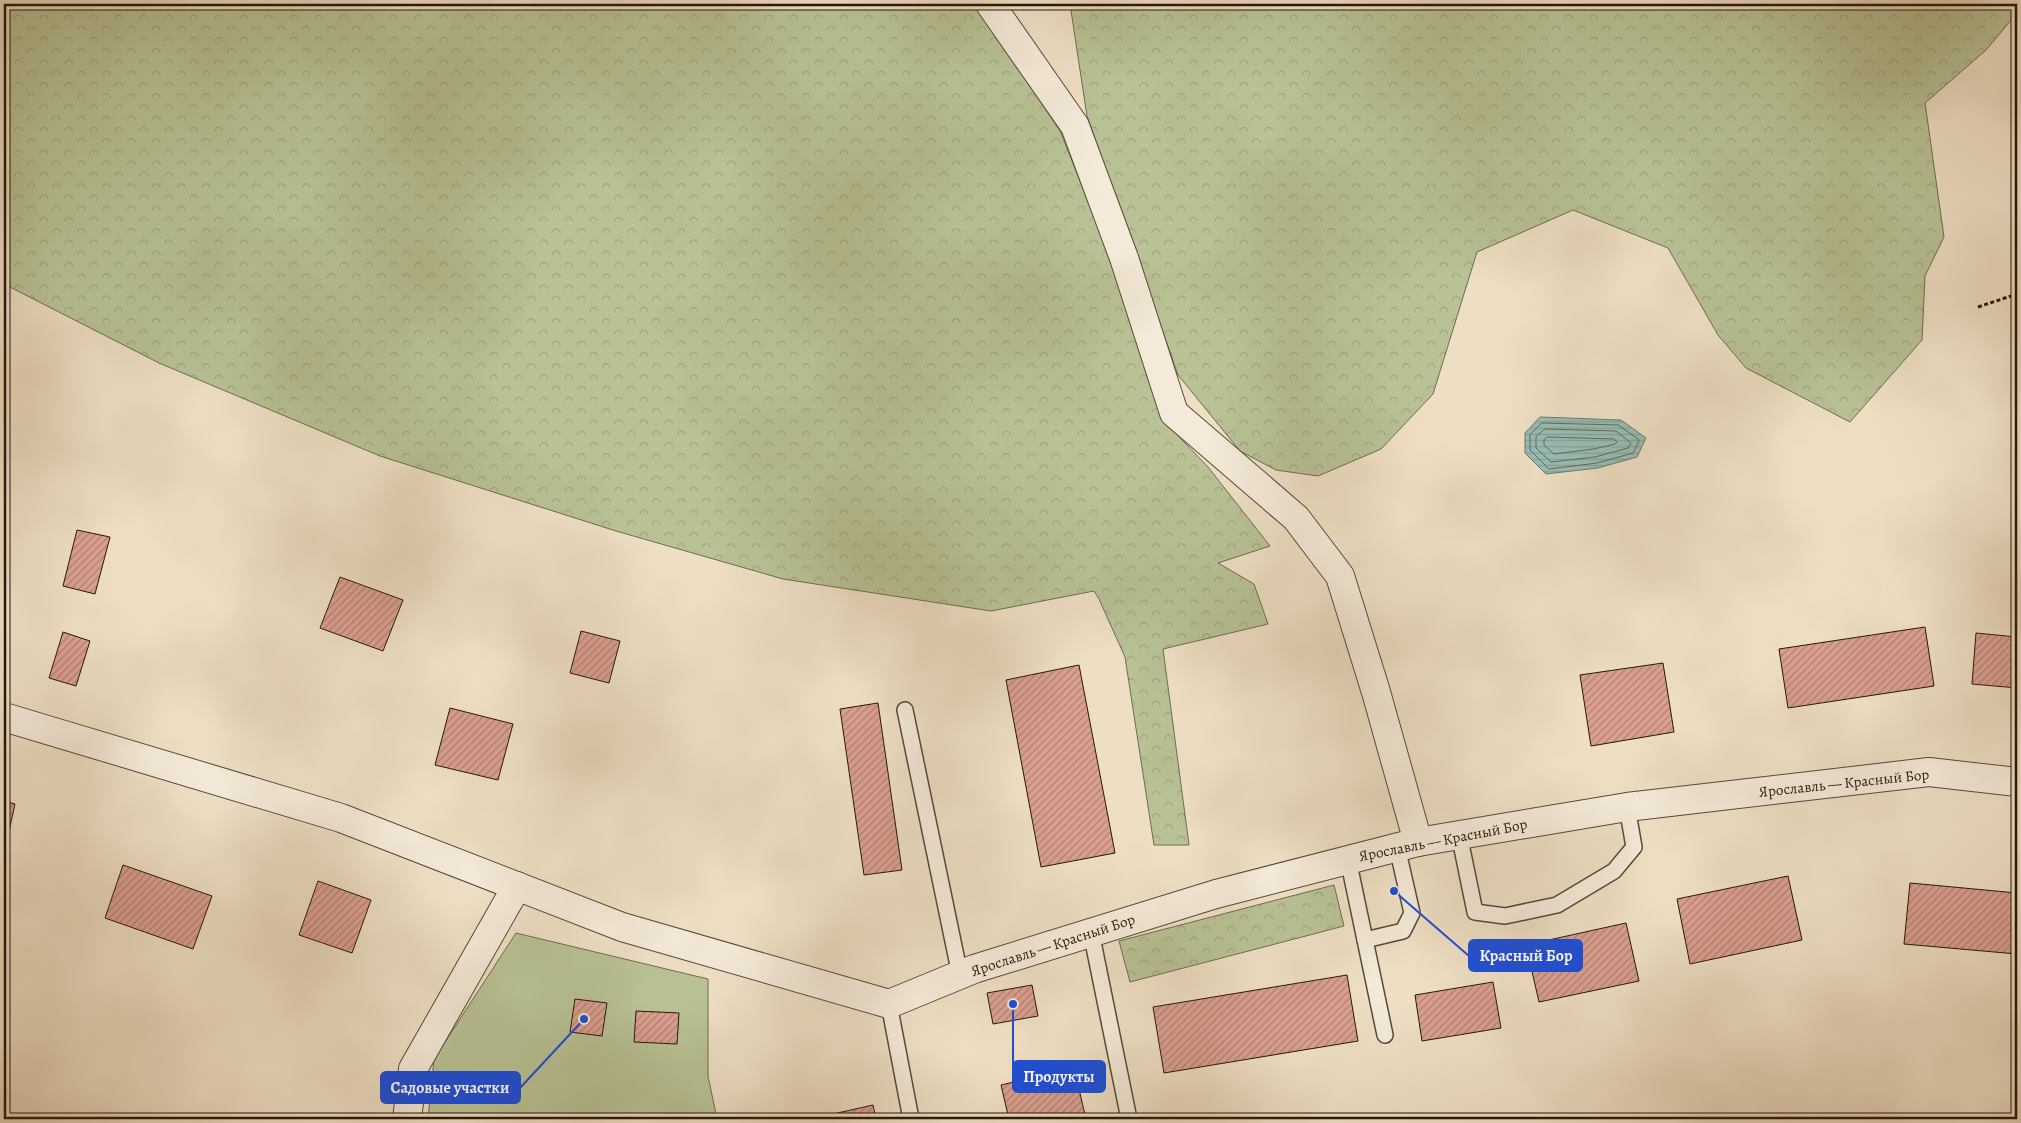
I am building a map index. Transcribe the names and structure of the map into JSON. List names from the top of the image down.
{
  "streets": {
    "street": ["Ярославль — Красный Бор"]
  },
  "places": ["Красный Бор", "Продукты", "Садовые участки"]
}
